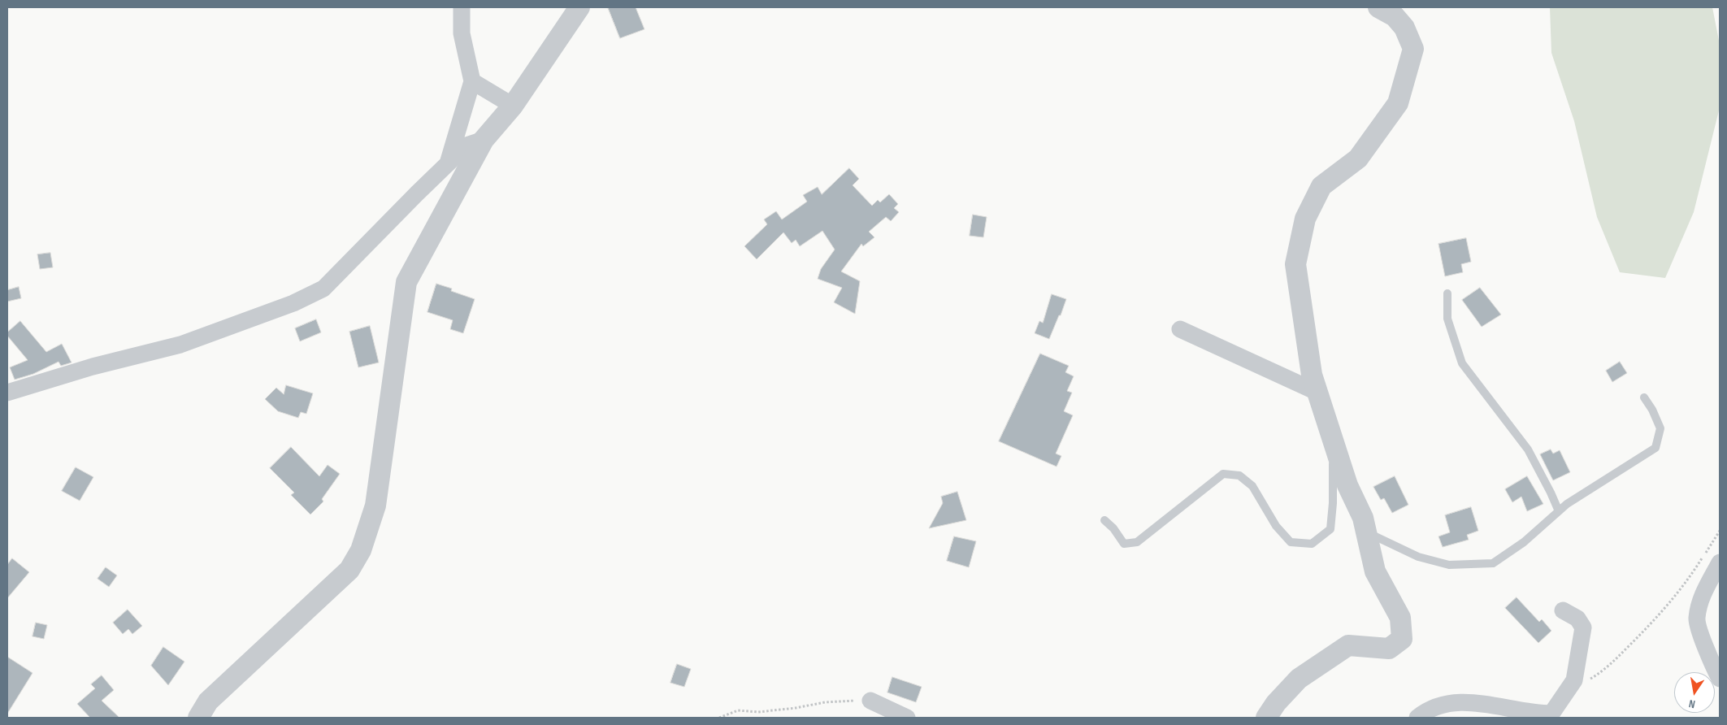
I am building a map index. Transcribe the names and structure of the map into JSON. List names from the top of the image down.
{
  "north": "bottom"
}
